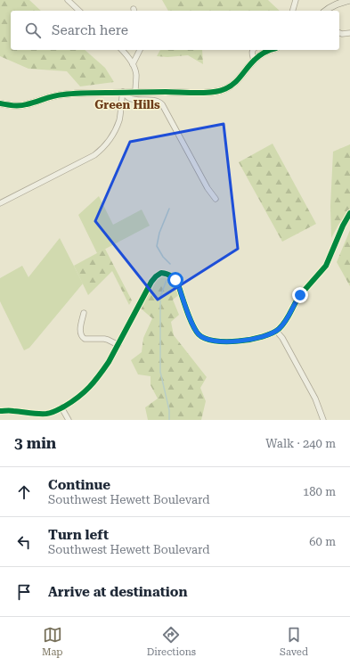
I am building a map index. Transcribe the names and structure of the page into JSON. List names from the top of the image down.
{
  "districts": ["Green Hills"],
  "page": {
    "search": "Search here",
    "heading": ["3 min", "Walk · 240 m"],
    "list": [
      ["Continue", "Southwest Hewett Boulevard", "180 m"],
      ["Turn left", "Southwest Hewett Boulevard", "60 m"],
      "Arrive at destination"
    ],
    "nav": ["Map", "Directions", "Saved"]
  }
}
